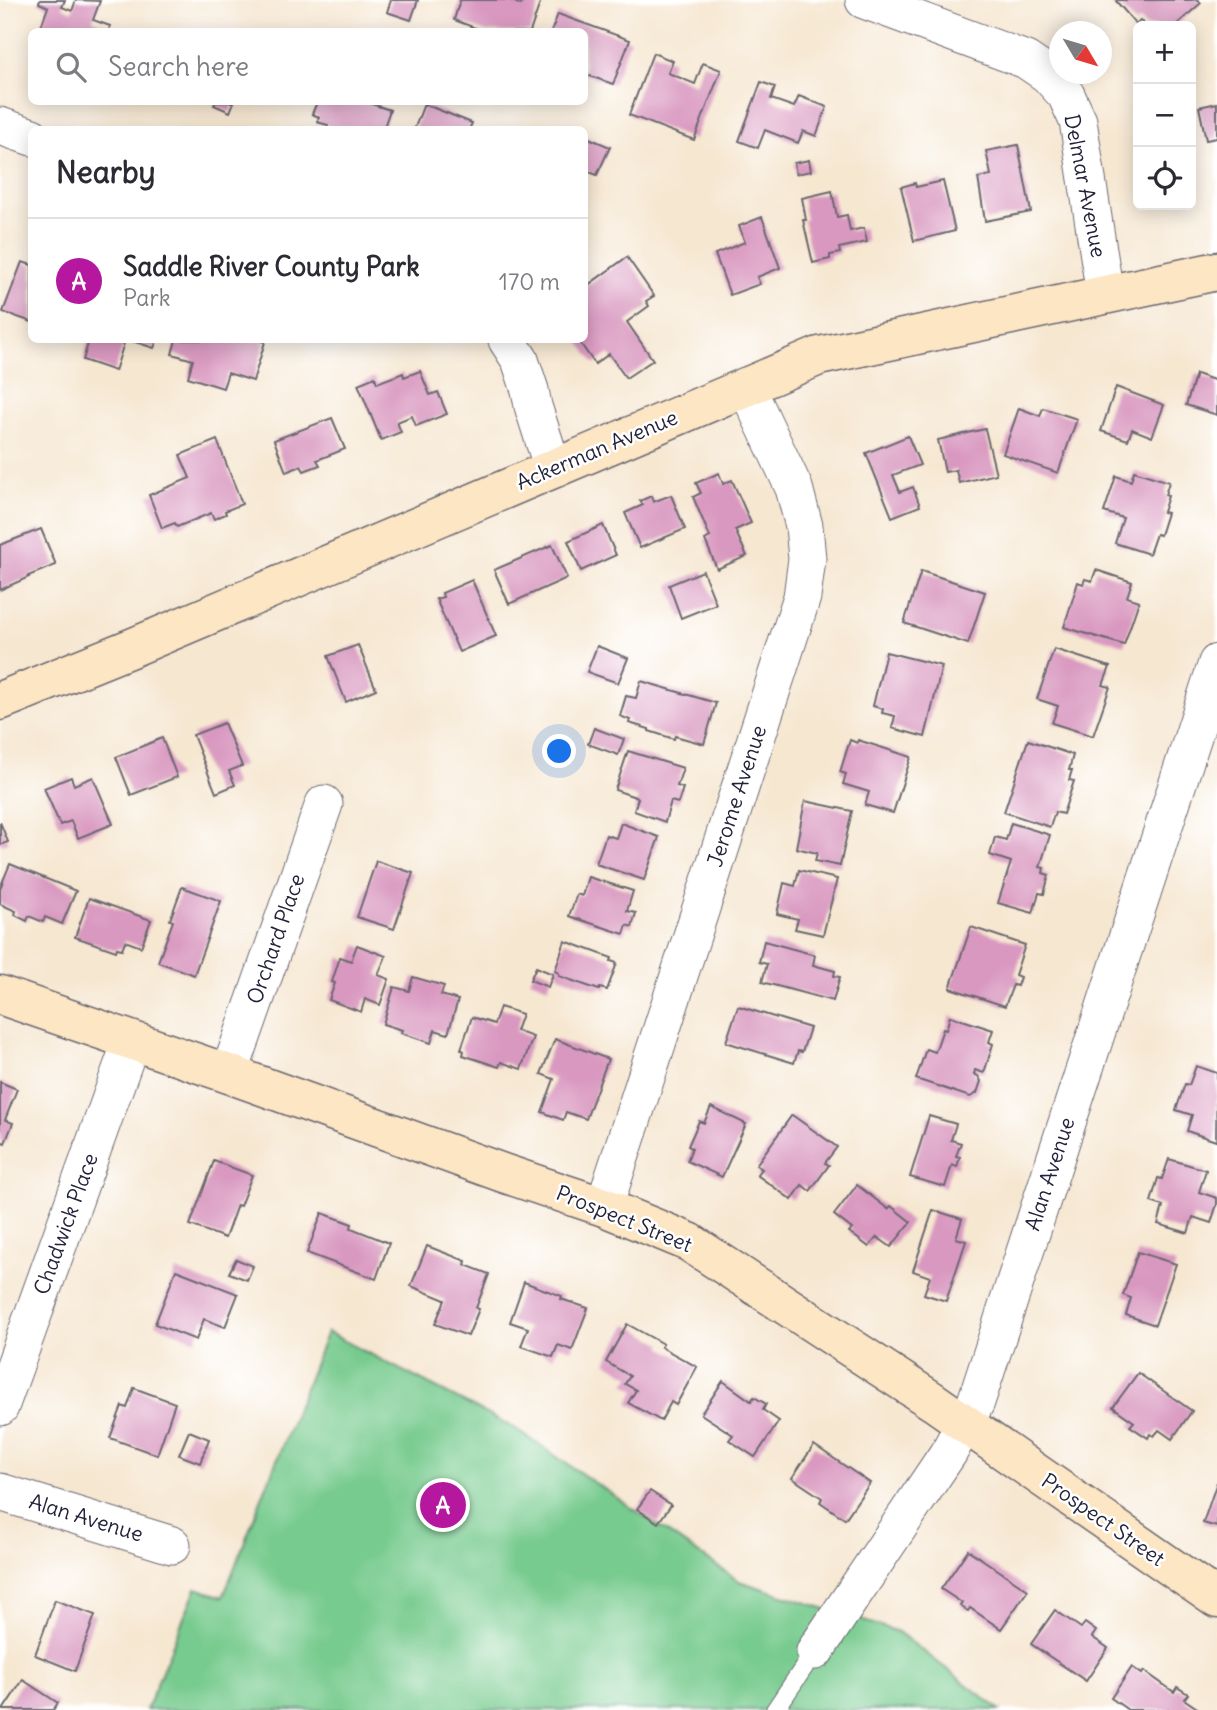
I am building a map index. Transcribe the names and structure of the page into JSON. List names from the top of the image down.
{
  "streets": {
    "main road": ["Ackerman Avenue", "Prospect Street"],
    "street": [
      "Delmar Avenue",
      "Jerome Avenue",
      "Orchard Place",
      "Alan Avenue",
      "Chadwick Place"
    ]
  },
  "crossings": [
    ["Delmar Avenue", "Ackerman Avenue"],
    ["Ackerman Avenue", "Jerome Avenue"],
    ["Jerome Avenue", "Prospect Street"],
    ["Orchard Place", "Prospect Street"],
    ["Alan Avenue", "Prospect Street"],
    ["Prospect Street", "Chadwick Place"]
  ],
  "north": "bottom right",
  "page": {
    "map_buttons": ["+", "−"],
    "search": "Search here",
    "heading": "Nearby",
    "list": [
      {
        "mark": "A",
        "name": "Saddle River County Park",
        "note": "Park",
        "value": "170 m"
      }
    ],
    "pins": "A"
  }
}
